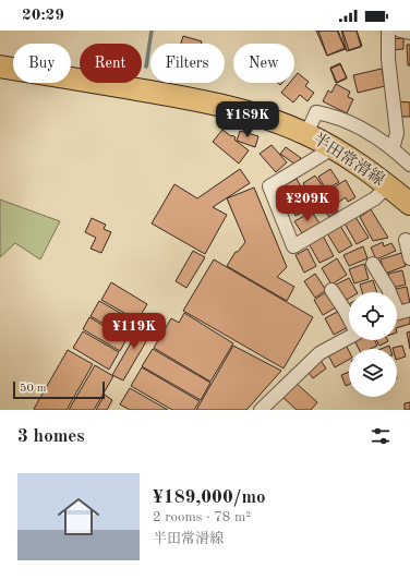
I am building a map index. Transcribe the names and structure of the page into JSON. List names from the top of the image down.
{
  "streets": {
    "main road": ["半田常滑線"]
  },
  "scale_bar": "50 m",
  "page": {
    "status": "20:29",
    "chip": [
      "Buy",
      "Rent",
      "Filters",
      "New"
    ],
    "price": ["¥189K", "¥209K", "¥119K"],
    "scale": "50 m",
    "heading": "3 homes",
    "list": [
      {
        "name": "¥189,000/mo",
        "note": "2 rooms · 78 m² · 半田常滑線"
      }
    ]
  }
}
